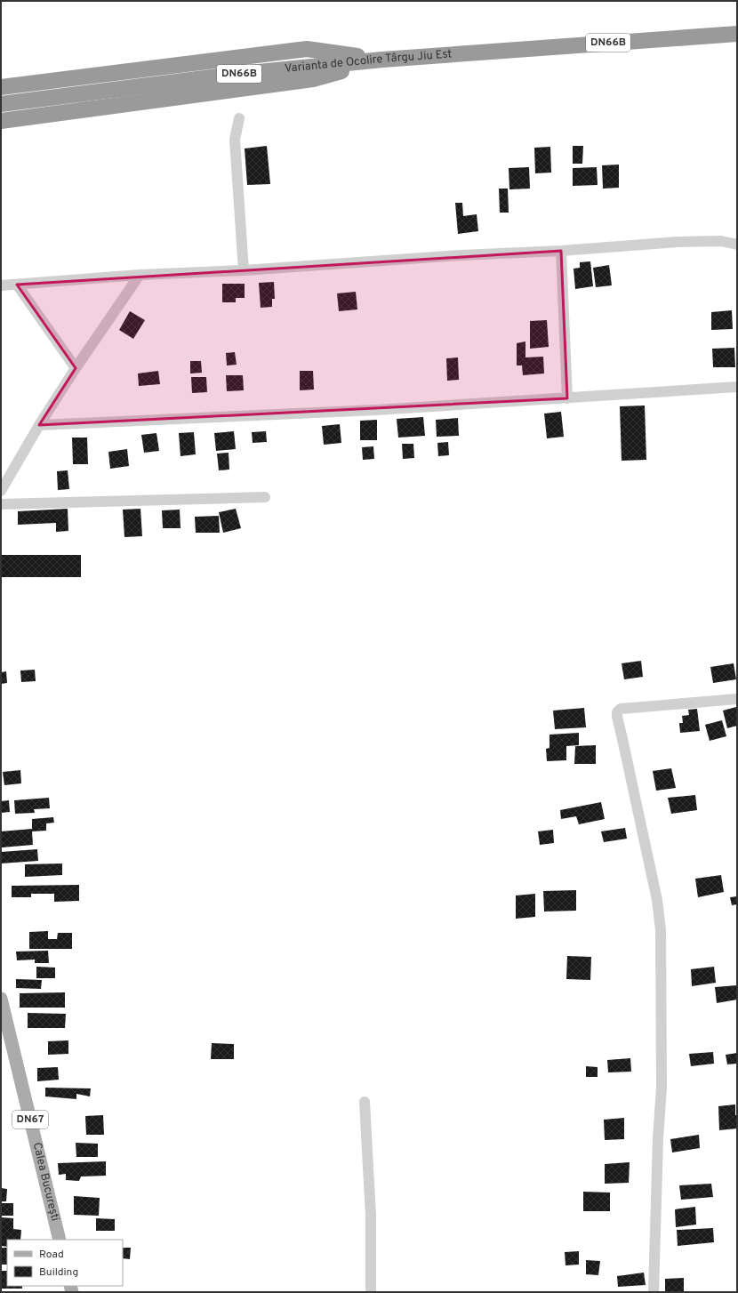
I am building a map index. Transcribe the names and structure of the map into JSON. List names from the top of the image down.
{
  "streets": {
    "highway": ["DN66B", "Varianta de Ocolire Târgu Jiu Est"],
    "main road": ["DN67", "Calea București"]
  },
  "legend": ["Road", "Building"]
}
